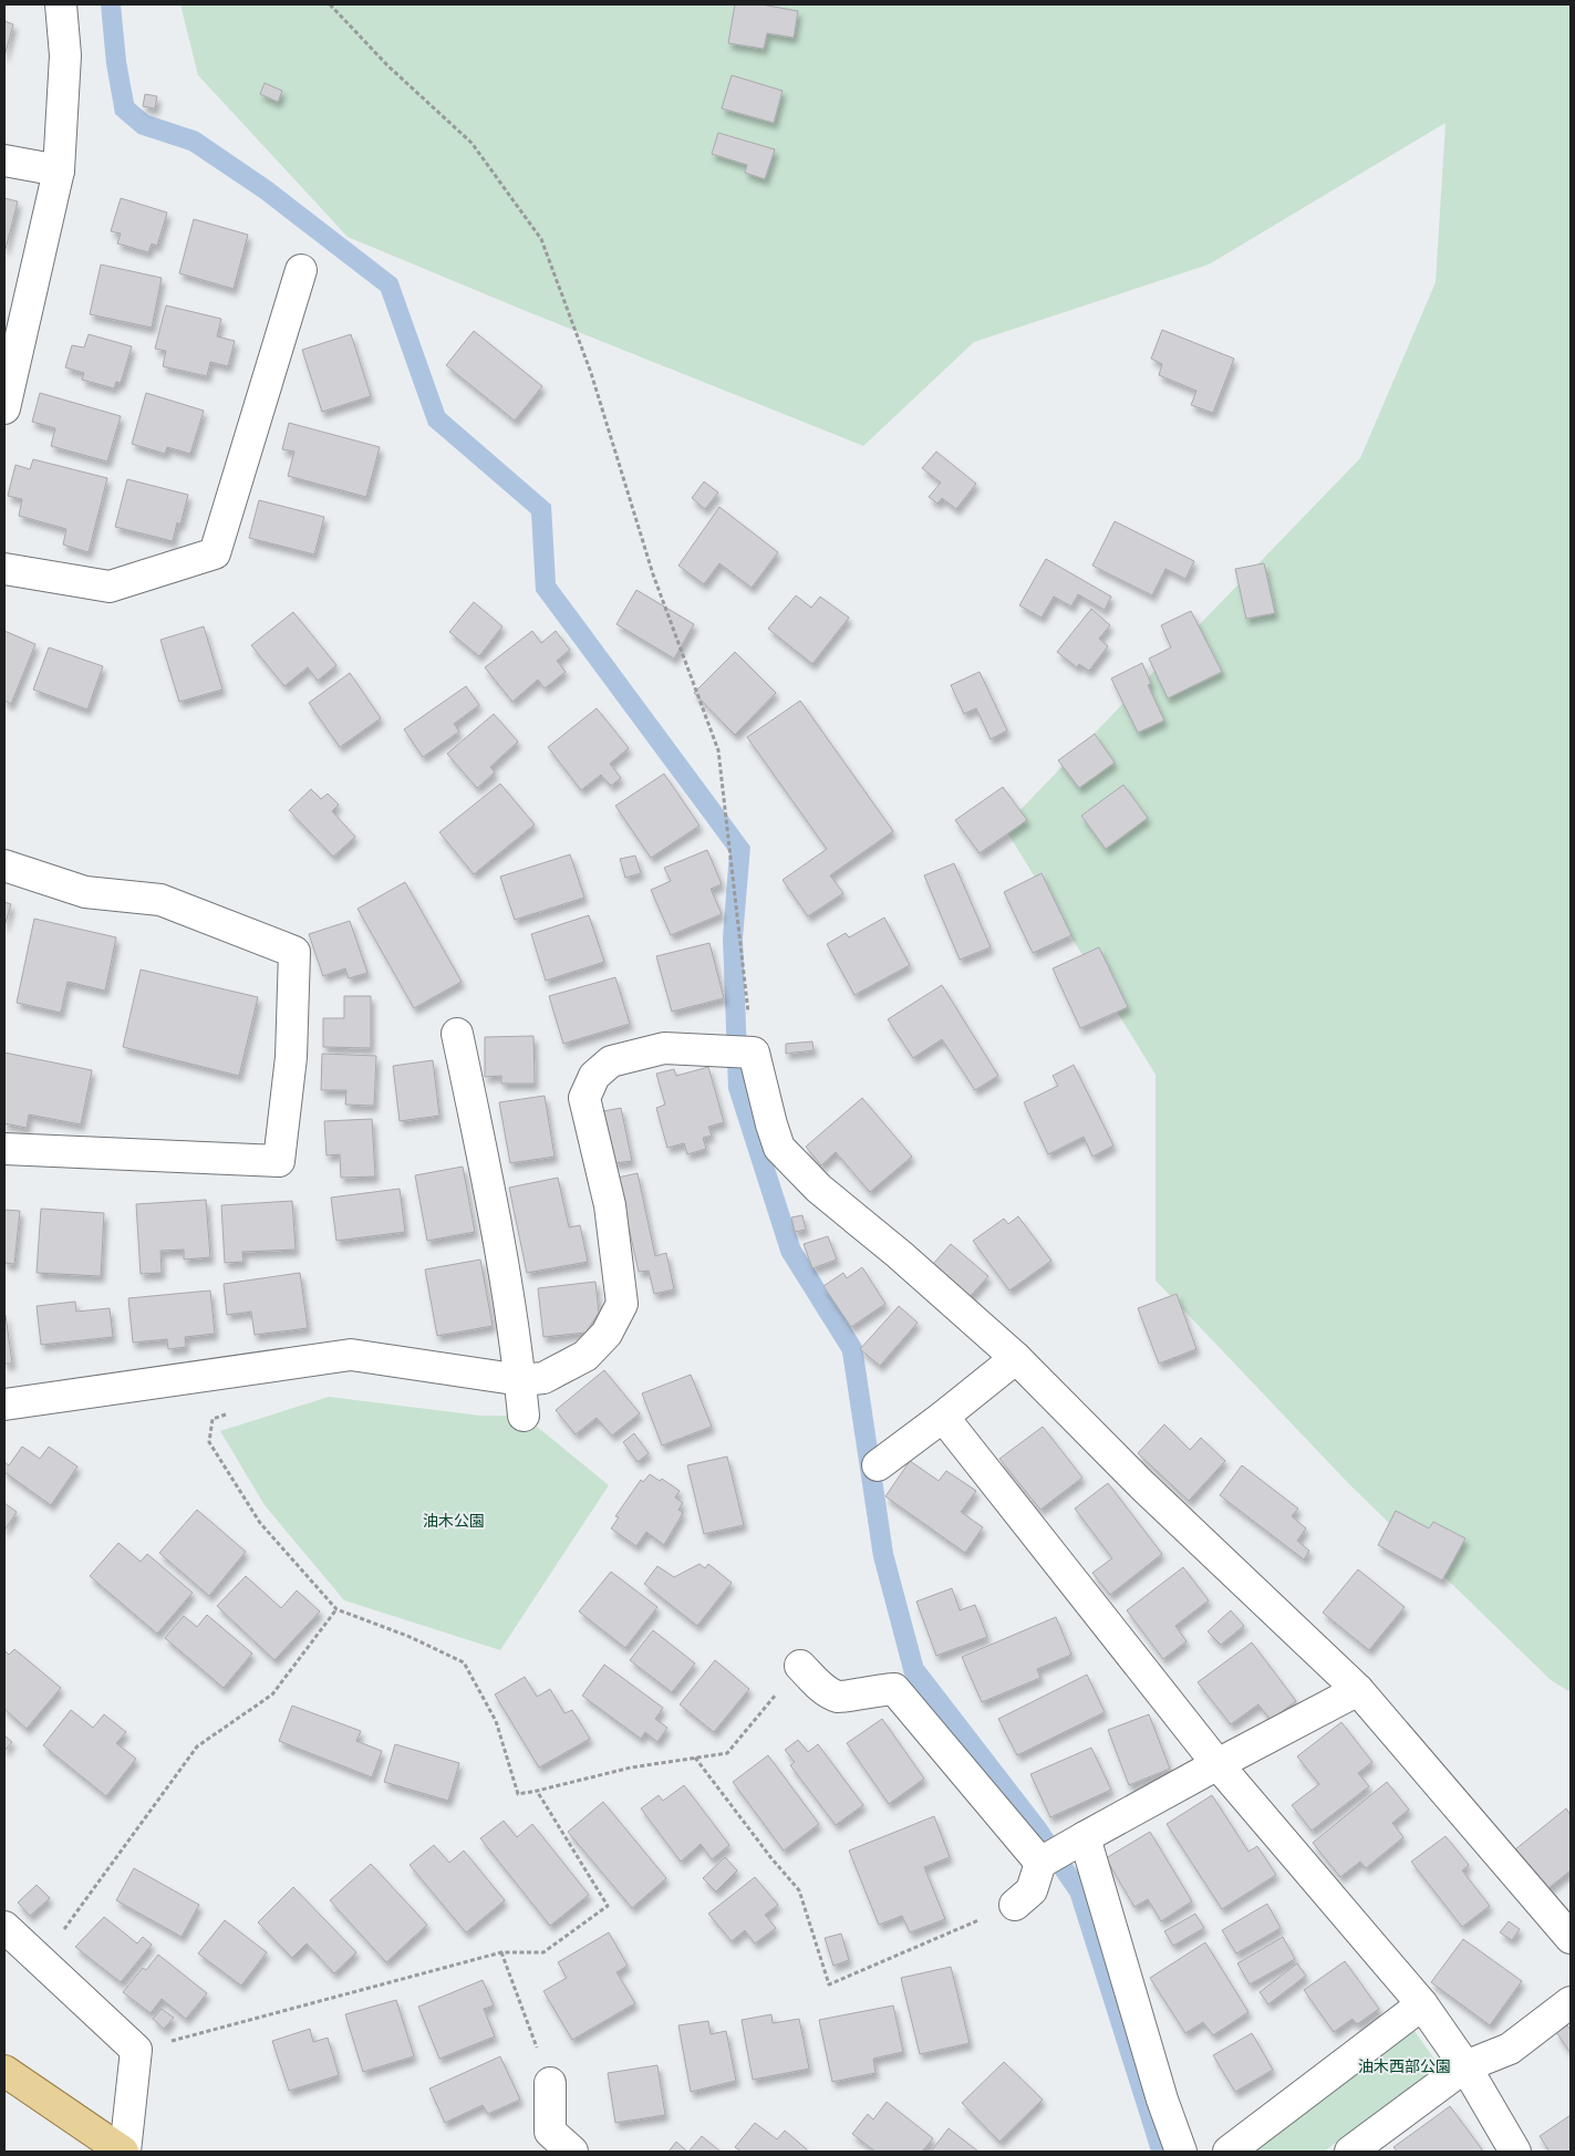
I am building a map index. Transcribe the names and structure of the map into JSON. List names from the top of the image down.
{
  "parks": ["油木公園", "油木西部公園"]
}
